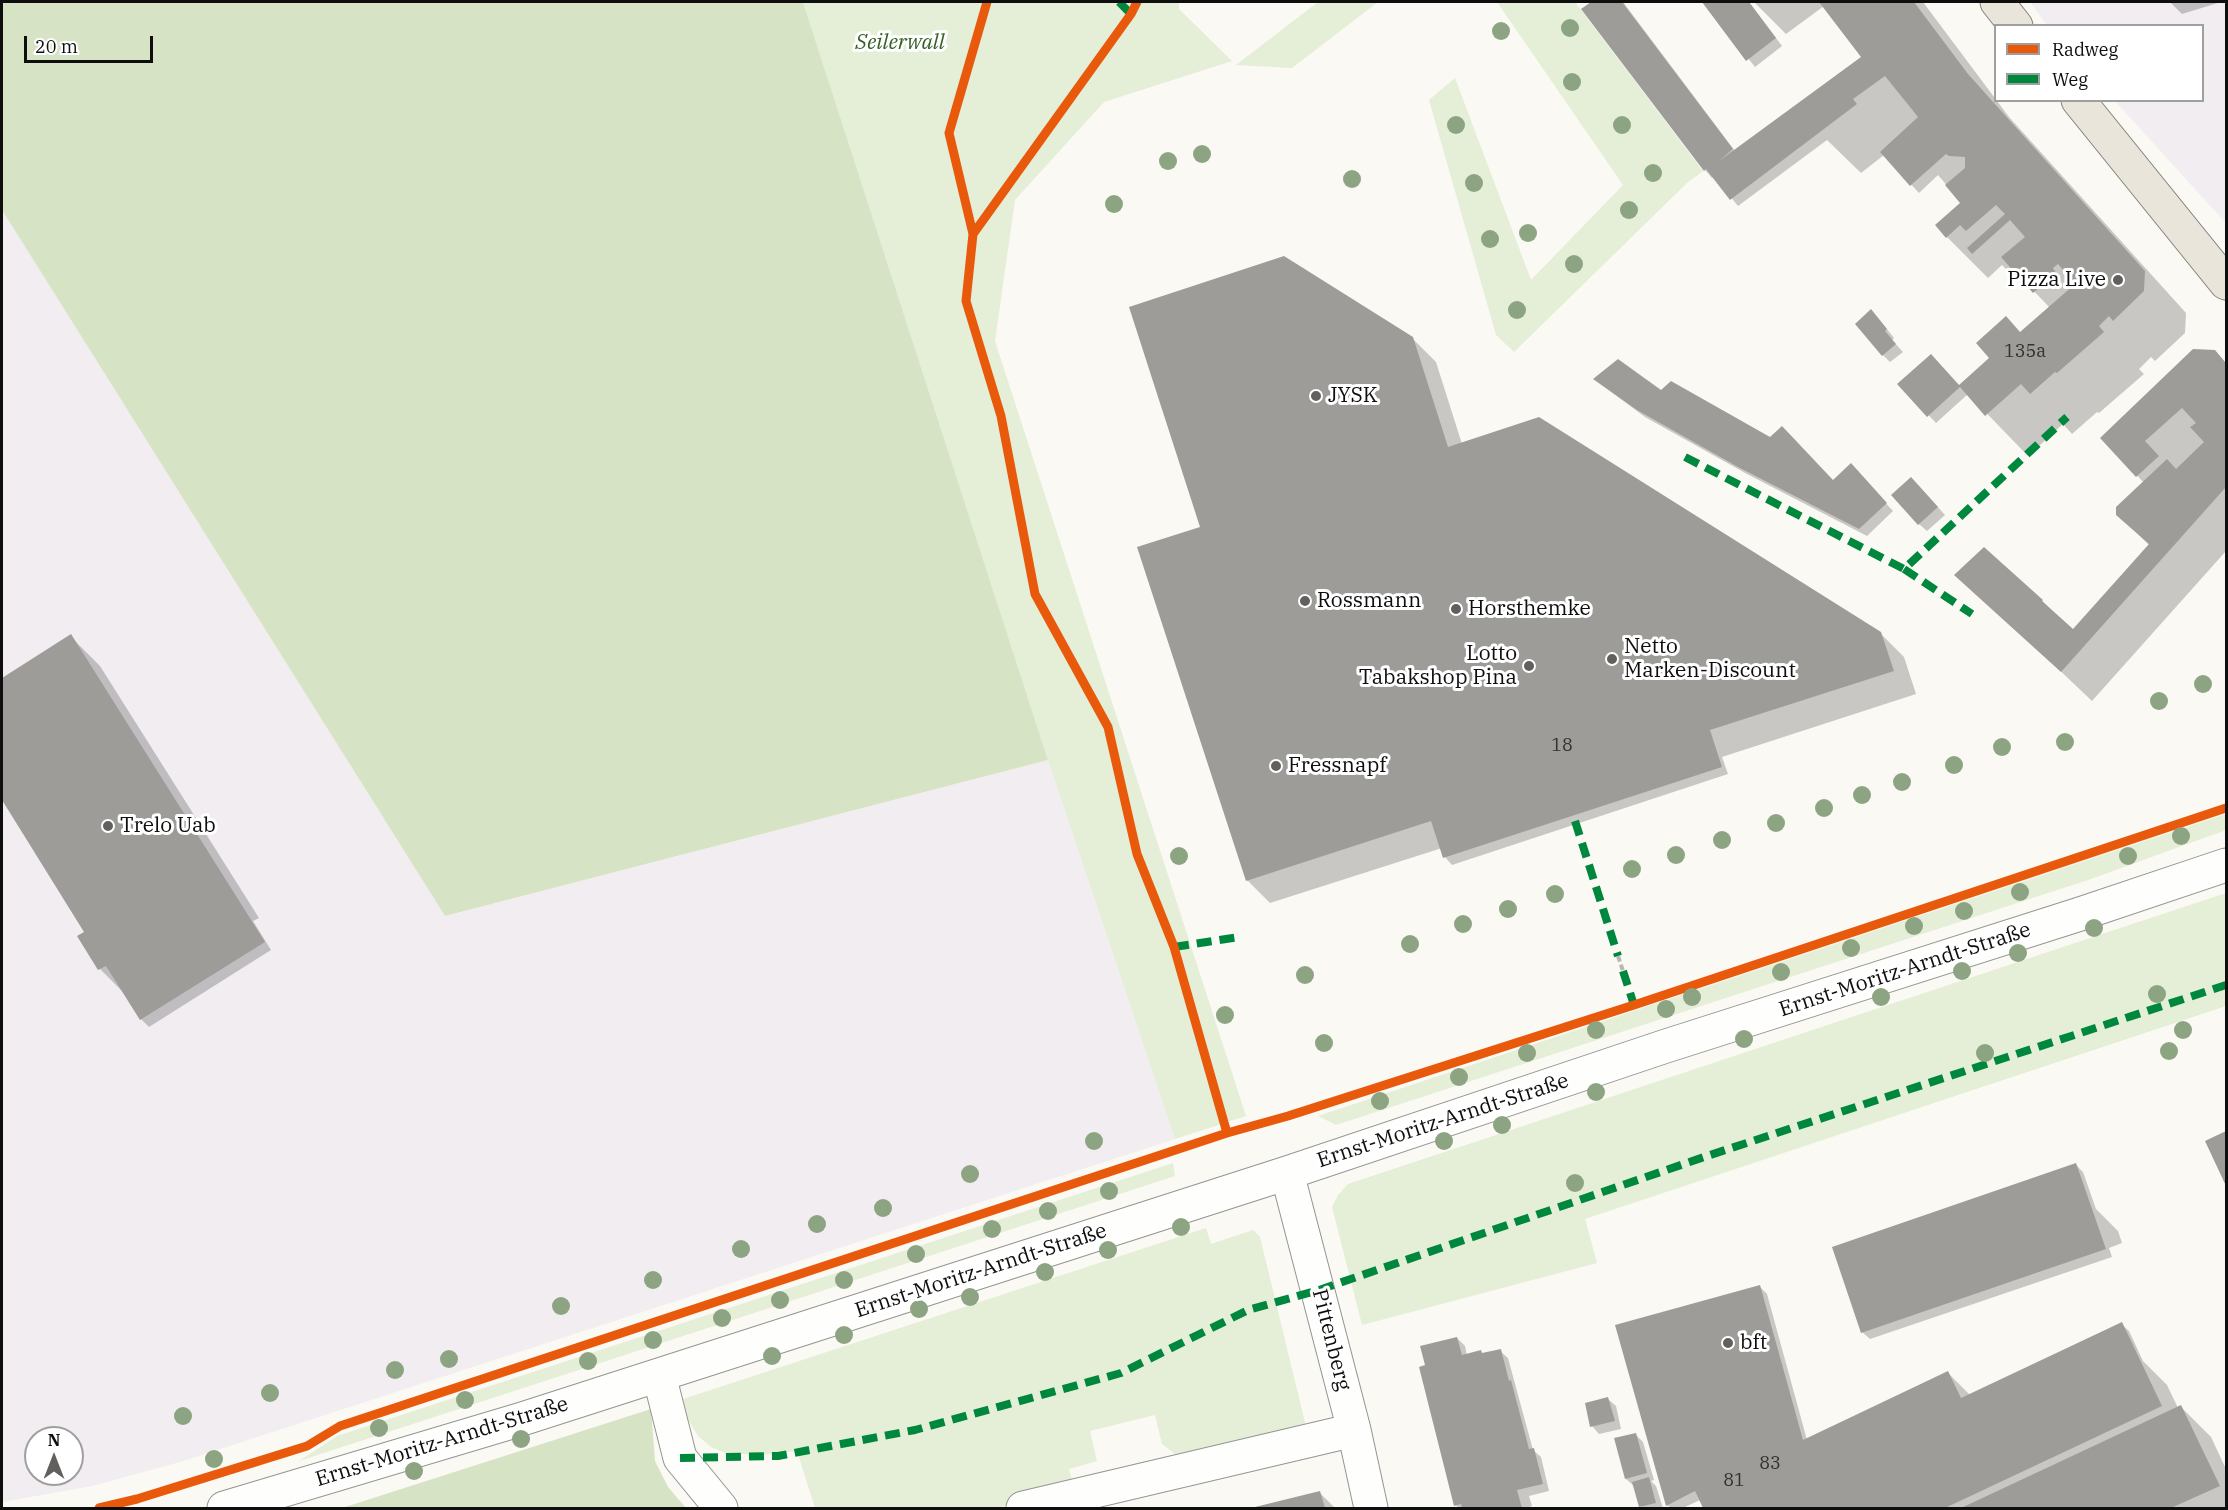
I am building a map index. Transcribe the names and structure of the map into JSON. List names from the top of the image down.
{
  "streets": {
    "street": ["Ernst-Moritz-Arndt-Straße", "Pittenberg"]
  },
  "crossings": [
    ["Ernst-Moritz-Arndt-Straße", "Pittenberg"]
  ],
  "parks": ["Seilerwall"],
  "places": [
    "Pizza Live",
    "JYSK",
    "Rossmann",
    "Horsthemke",
    "Netto Marken-Discount",
    "Lotto Tabakshop Pina",
    "Fressnapf",
    "Trelo Uab",
    "bft"
  ],
  "house_numbers": [
    "135a",
    "18",
    "83",
    "81"
  ],
  "legend": ["Radweg", "Weg"],
  "scale_bar": "20 m",
  "north": "top"
}
